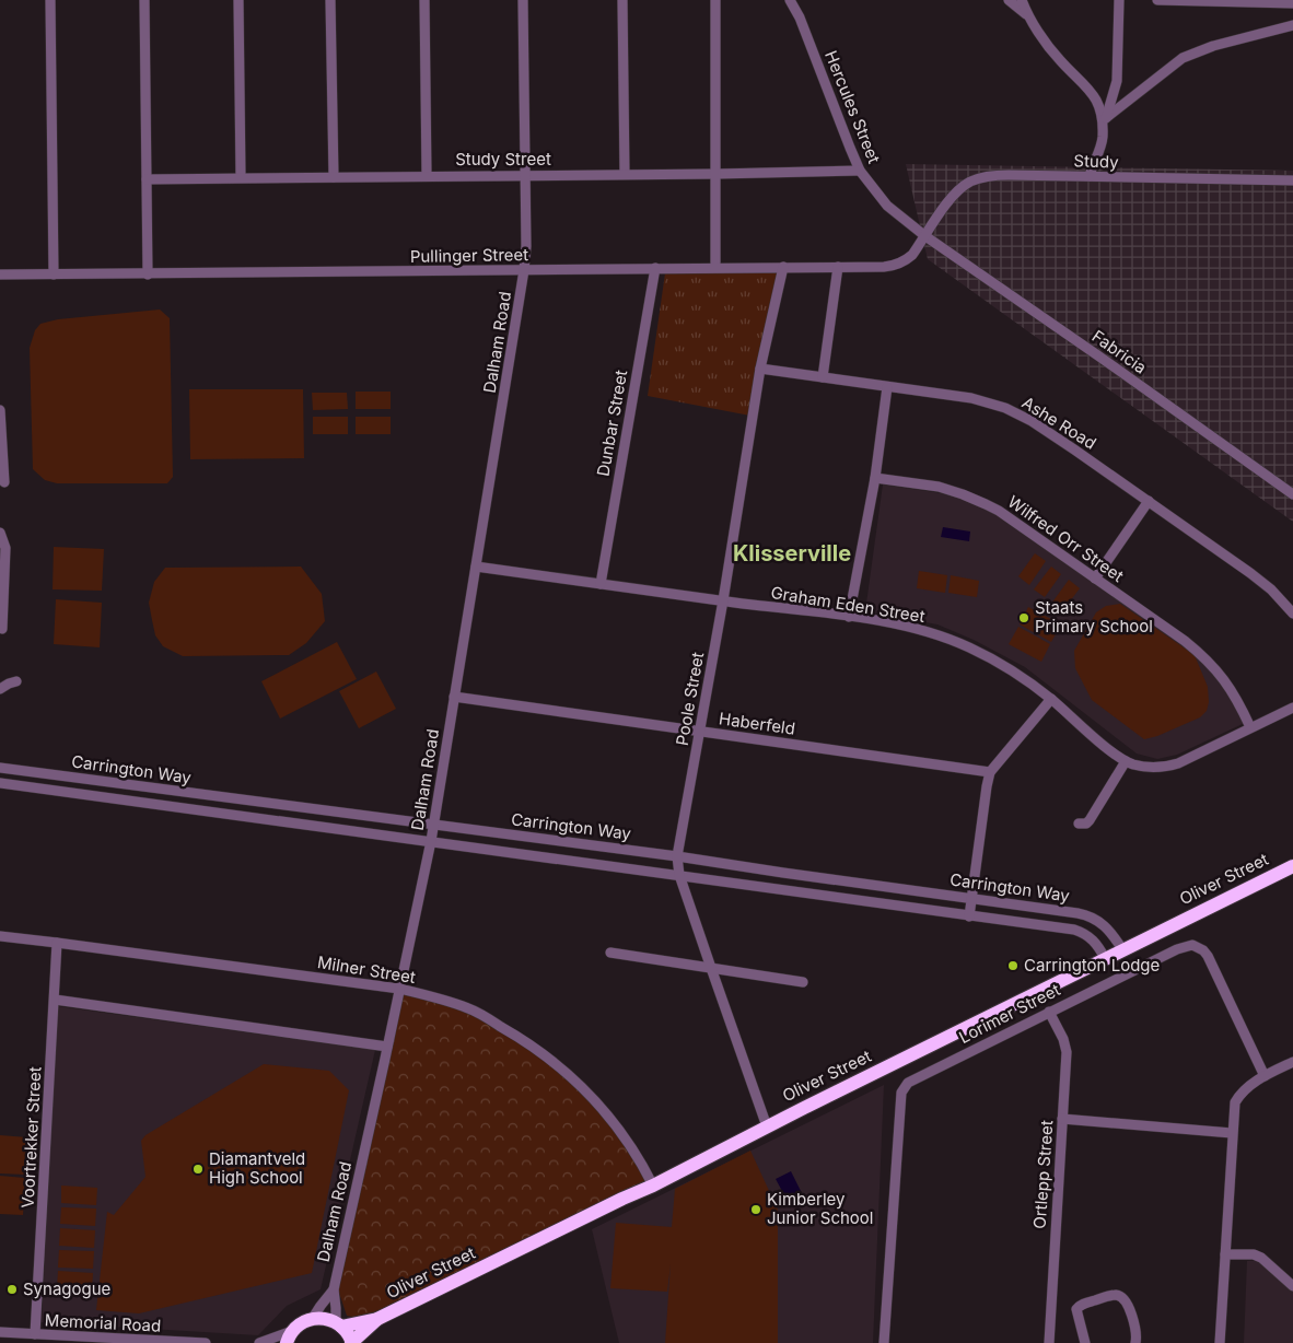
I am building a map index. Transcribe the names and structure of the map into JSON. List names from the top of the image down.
{
  "streets": {
    "highway": ["Oliver Street"],
    "street": [
      "Hercules Street",
      "Study Street",
      "Study",
      "Pullinger Street",
      "Dalham Road",
      "Fabricia",
      "Dunbar Street",
      "Ashe Road",
      "Wilfred Orr Street",
      "Graham Eden Street",
      "Poole Street",
      "Haberfeld",
      "Carrington Way",
      "Milner Street",
      "Lorimer Street",
      "Voortrekker Street",
      "Ortlepp Street",
      "Memorial Road"
    ]
  },
  "crossings": [
    ["Hercules Street", "Study Street"],
    ["Hercules Street", "Study"],
    ["Hercules Street", "Pullinger Street"],
    ["Hercules Street", "Fabricia"],
    ["Study Street", "Dalham Road"],
    ["Study", "Pullinger Street"],
    ["Study", "Fabricia"],
    ["Pullinger Street", "Dalham Road"],
    ["Pullinger Street", "Fabricia"],
    ["Pullinger Street", "Dunbar Street"],
    ["Pullinger Street", "Poole Street"],
    ["Dalham Road", "Graham Eden Street"],
    ["Dalham Road", "Haberfeld"],
    ["Dalham Road", "Carrington Way"],
    ["Dalham Road", "Oliver Street"],
    ["Dalham Road", "Milner Street"],
    ["Dunbar Street", "Graham Eden Street"],
    ["Ashe Road", "Poole Street"],
    ["Wilfred Orr Street", "Graham Eden Street"],
    ["Graham Eden Street", "Poole Street"],
    ["Poole Street", "Haberfeld"],
    ["Poole Street", "Carrington Way"],
    ["Poole Street", "Oliver Street"],
    ["Carrington Way", "Oliver Street"],
    ["Oliver Street", "Milner Street"],
    ["Milner Street", "Voortrekker Street"],
    ["Lorimer Street", "Ortlepp Street"],
    ["Voortrekker Street", "Memorial Road"]
  ],
  "districts": ["Klisserville"],
  "places": [
    "Staats Primary School",
    "Carrington Lodge",
    "Diamantveld High School",
    "Kimberley Junior School",
    "Synagogue"
  ]
}
